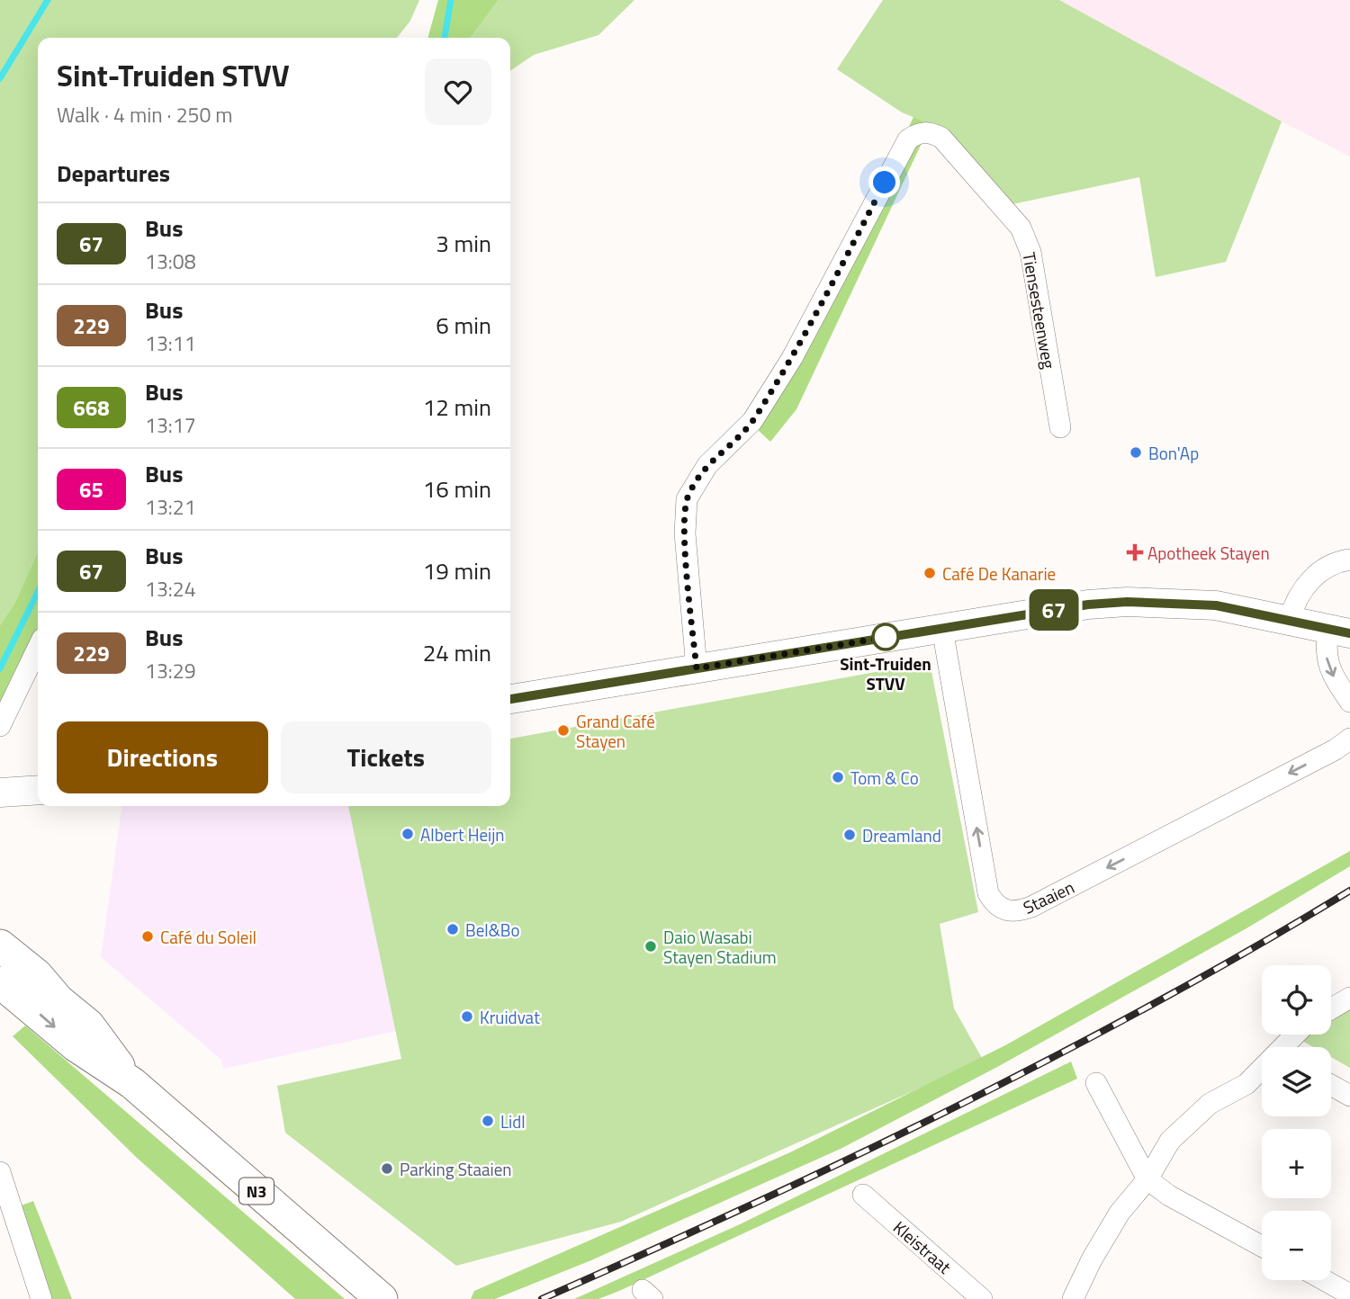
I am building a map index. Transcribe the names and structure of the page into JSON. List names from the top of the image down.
{
  "streets": {
    "main road": ["N3"],
    "street": ["Tiensesteenweg", "Staaien", "Kleistraat"]
  },
  "places": {
    "other": [
      "Bon'Ap",
      "Café De Kanarie",
      "Sint-Truiden STVV",
      "Grand Café Stayen",
      "Tom & Co",
      "Albert Heijn",
      "Dreamland",
      "Bel&Bo",
      "Café du Soleil",
      "Daio Wasabi Stayen Stadium",
      "Kruidvat",
      "Lidl",
      "Parking Staaien"
    ],
    "health": ["Apotheek Stayen"]
  },
  "lines": ["bus line 67"],
  "page": {
    "on_map": "67",
    "heading": [
      ["Sint-Truiden STVV", "Walk · 4 min · 250 m"],
      "Departures"
    ],
    "list": [
      {
        "mark": "67",
        "name": "Bus",
        "note": "13:08",
        "value": "3 min"
      },
      {
        "mark": "229",
        "name": "Bus",
        "note": "13:11",
        "value": "6 min"
      },
      {
        "mark": "668",
        "name": "Bus",
        "note": "13:17",
        "value": "12 min"
      },
      {
        "mark": "65",
        "name": "Bus",
        "note": "13:21",
        "value": "16 min"
      },
      {
        "mark": "67",
        "name": "Bus",
        "note": "13:24",
        "value": "19 min"
      },
      {
        "mark": "229",
        "name": "Bus",
        "note": "13:29",
        "value": "24 min"
      }
    ],
    "buttons": ["Directions", "Tickets"],
    "map_buttons": ["+", "−"]
  }
}
